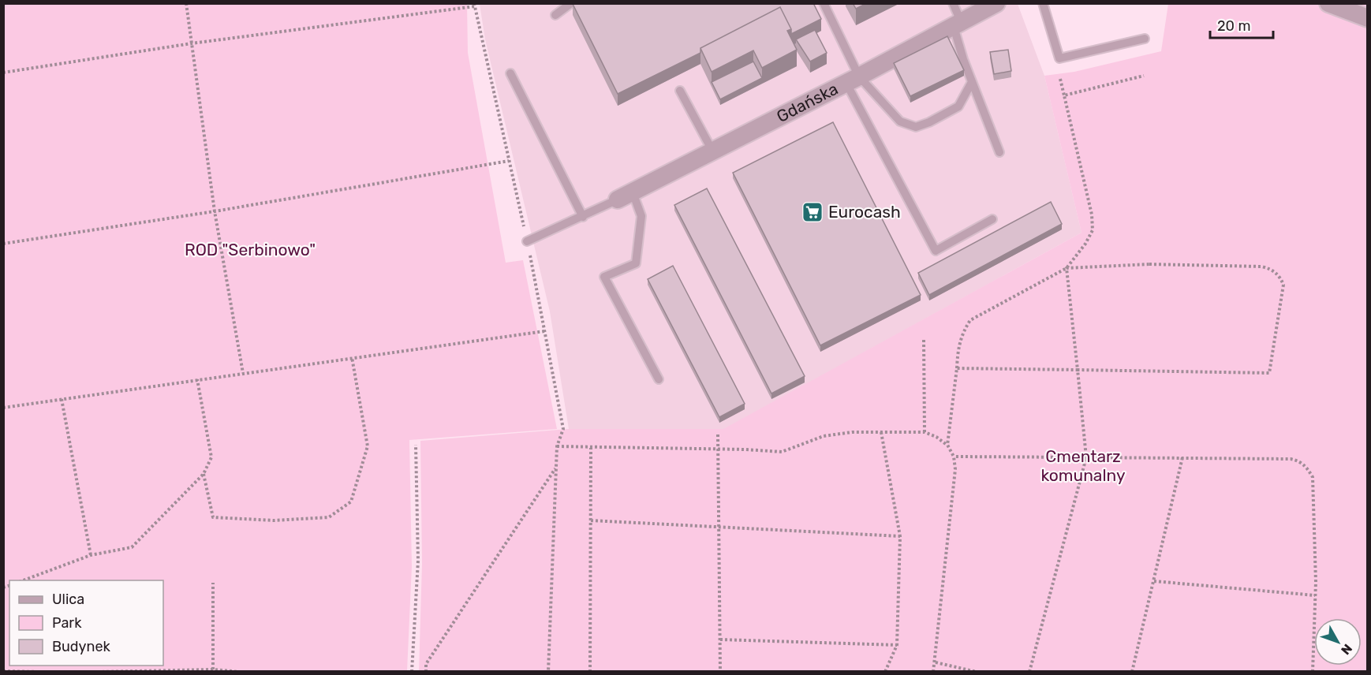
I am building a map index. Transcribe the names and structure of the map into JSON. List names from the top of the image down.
{
  "streets": {
    "street": ["Gdańska"]
  },
  "parks": ["ROD \"Serbinowo\"", "Cmentarz komunalny"],
  "places": {
    "supermarket": ["Eurocash"]
  },
  "legend": ["Ulica", "Park", "Budynek"],
  "scale_bar": "20 m",
  "north": "bottom right"
}
